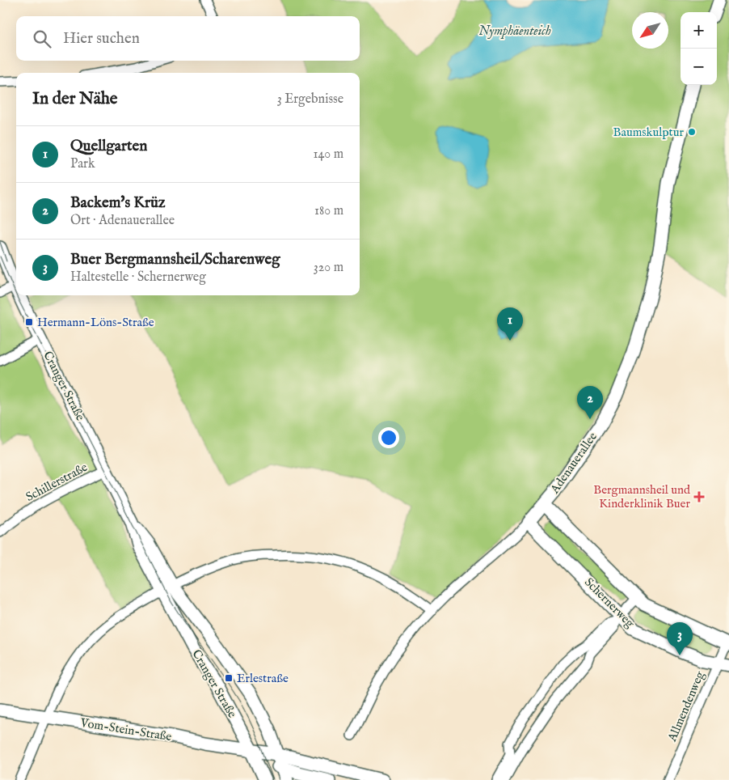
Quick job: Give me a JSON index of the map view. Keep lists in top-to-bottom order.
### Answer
{
  "streets": {
    "main road": [
      "Cranger Straße",
      "Adenauerallee",
      "Schernerweg",
      "Vom-Stein-Straße"
    ],
    "street": ["Schillerstraße", "Allmendenweg"]
  },
  "crossings": [
    ["Cranger Straße", "Schillerstraße"],
    ["Cranger Straße", "Vom-Stein-Straße"],
    ["Adenauerallee", "Schernerweg"],
    ["Schernerweg", "Allmendenweg"]
  ],
  "water": ["Nymphäenteich"],
  "places": {
    "other": ["Baumskulptur"],
    "transit": ["Hermann-Löns-Straße", "Erlestraße"],
    "health": ["Bergmannsheil und Kinderklinik Buer"]
  },
  "north": "bottom left",
  "page": {
    "map_buttons": ["+", "−"],
    "search": "Hier suchen",
    "heading": ["In der Nähe", "3 Ergebnisse"],
    "list": [
      {
        "mark": "1",
        "name": "Quellgarten",
        "note": "Park",
        "value": "140 m"
      },
      {
        "mark": "2",
        "name": "Backem's Krüz",
        "note": "Ort · Adenauerallee",
        "value": "180 m"
      },
      {
        "mark": "3",
        "name": "Buer Bergmannsheil/Scharenweg",
        "note": "Haltestelle · Schernerweg",
        "value": "320 m"
      }
    ],
    "pins": ["1", "2", "3"]
  }
}
